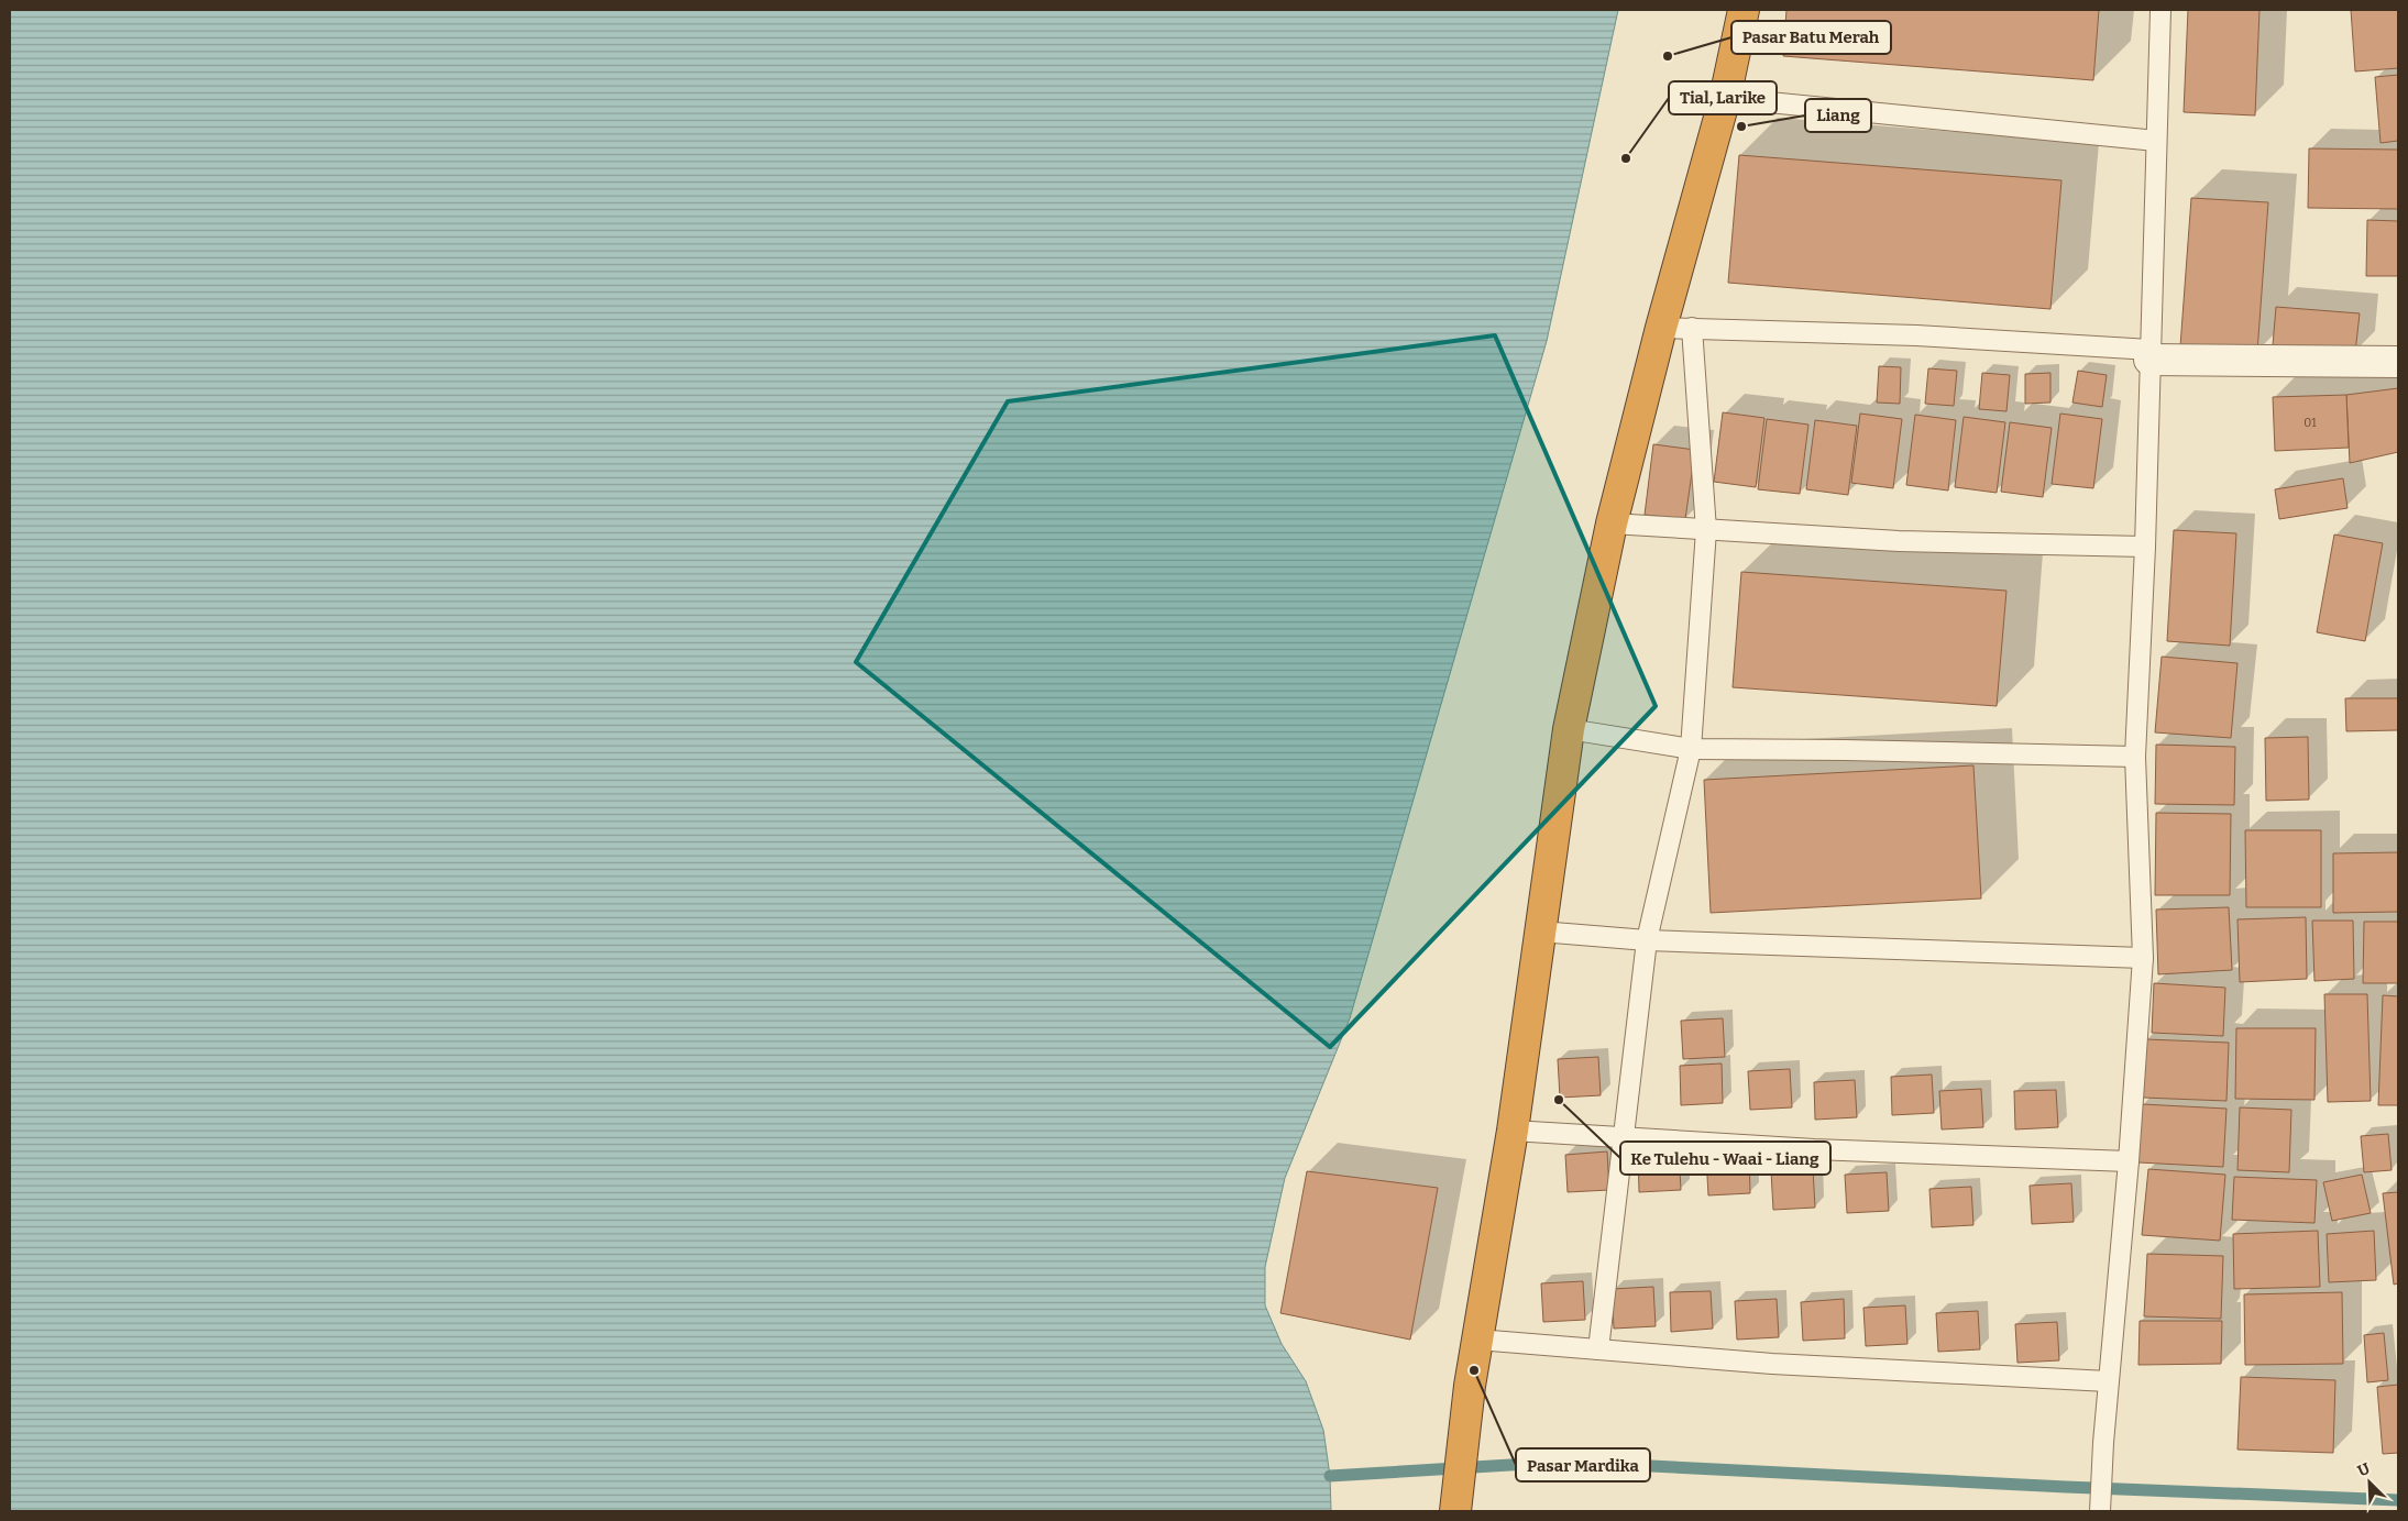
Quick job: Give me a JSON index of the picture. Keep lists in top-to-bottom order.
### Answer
{
  "places": [
    "Pasar Batu Merah",
    "Liang",
    "Tial, Larike",
    "Ke Tulehu - Waai - Liang",
    "Pasar Mardika"
  ],
  "house_numbers": ["01"],
  "north": "top left"
}
